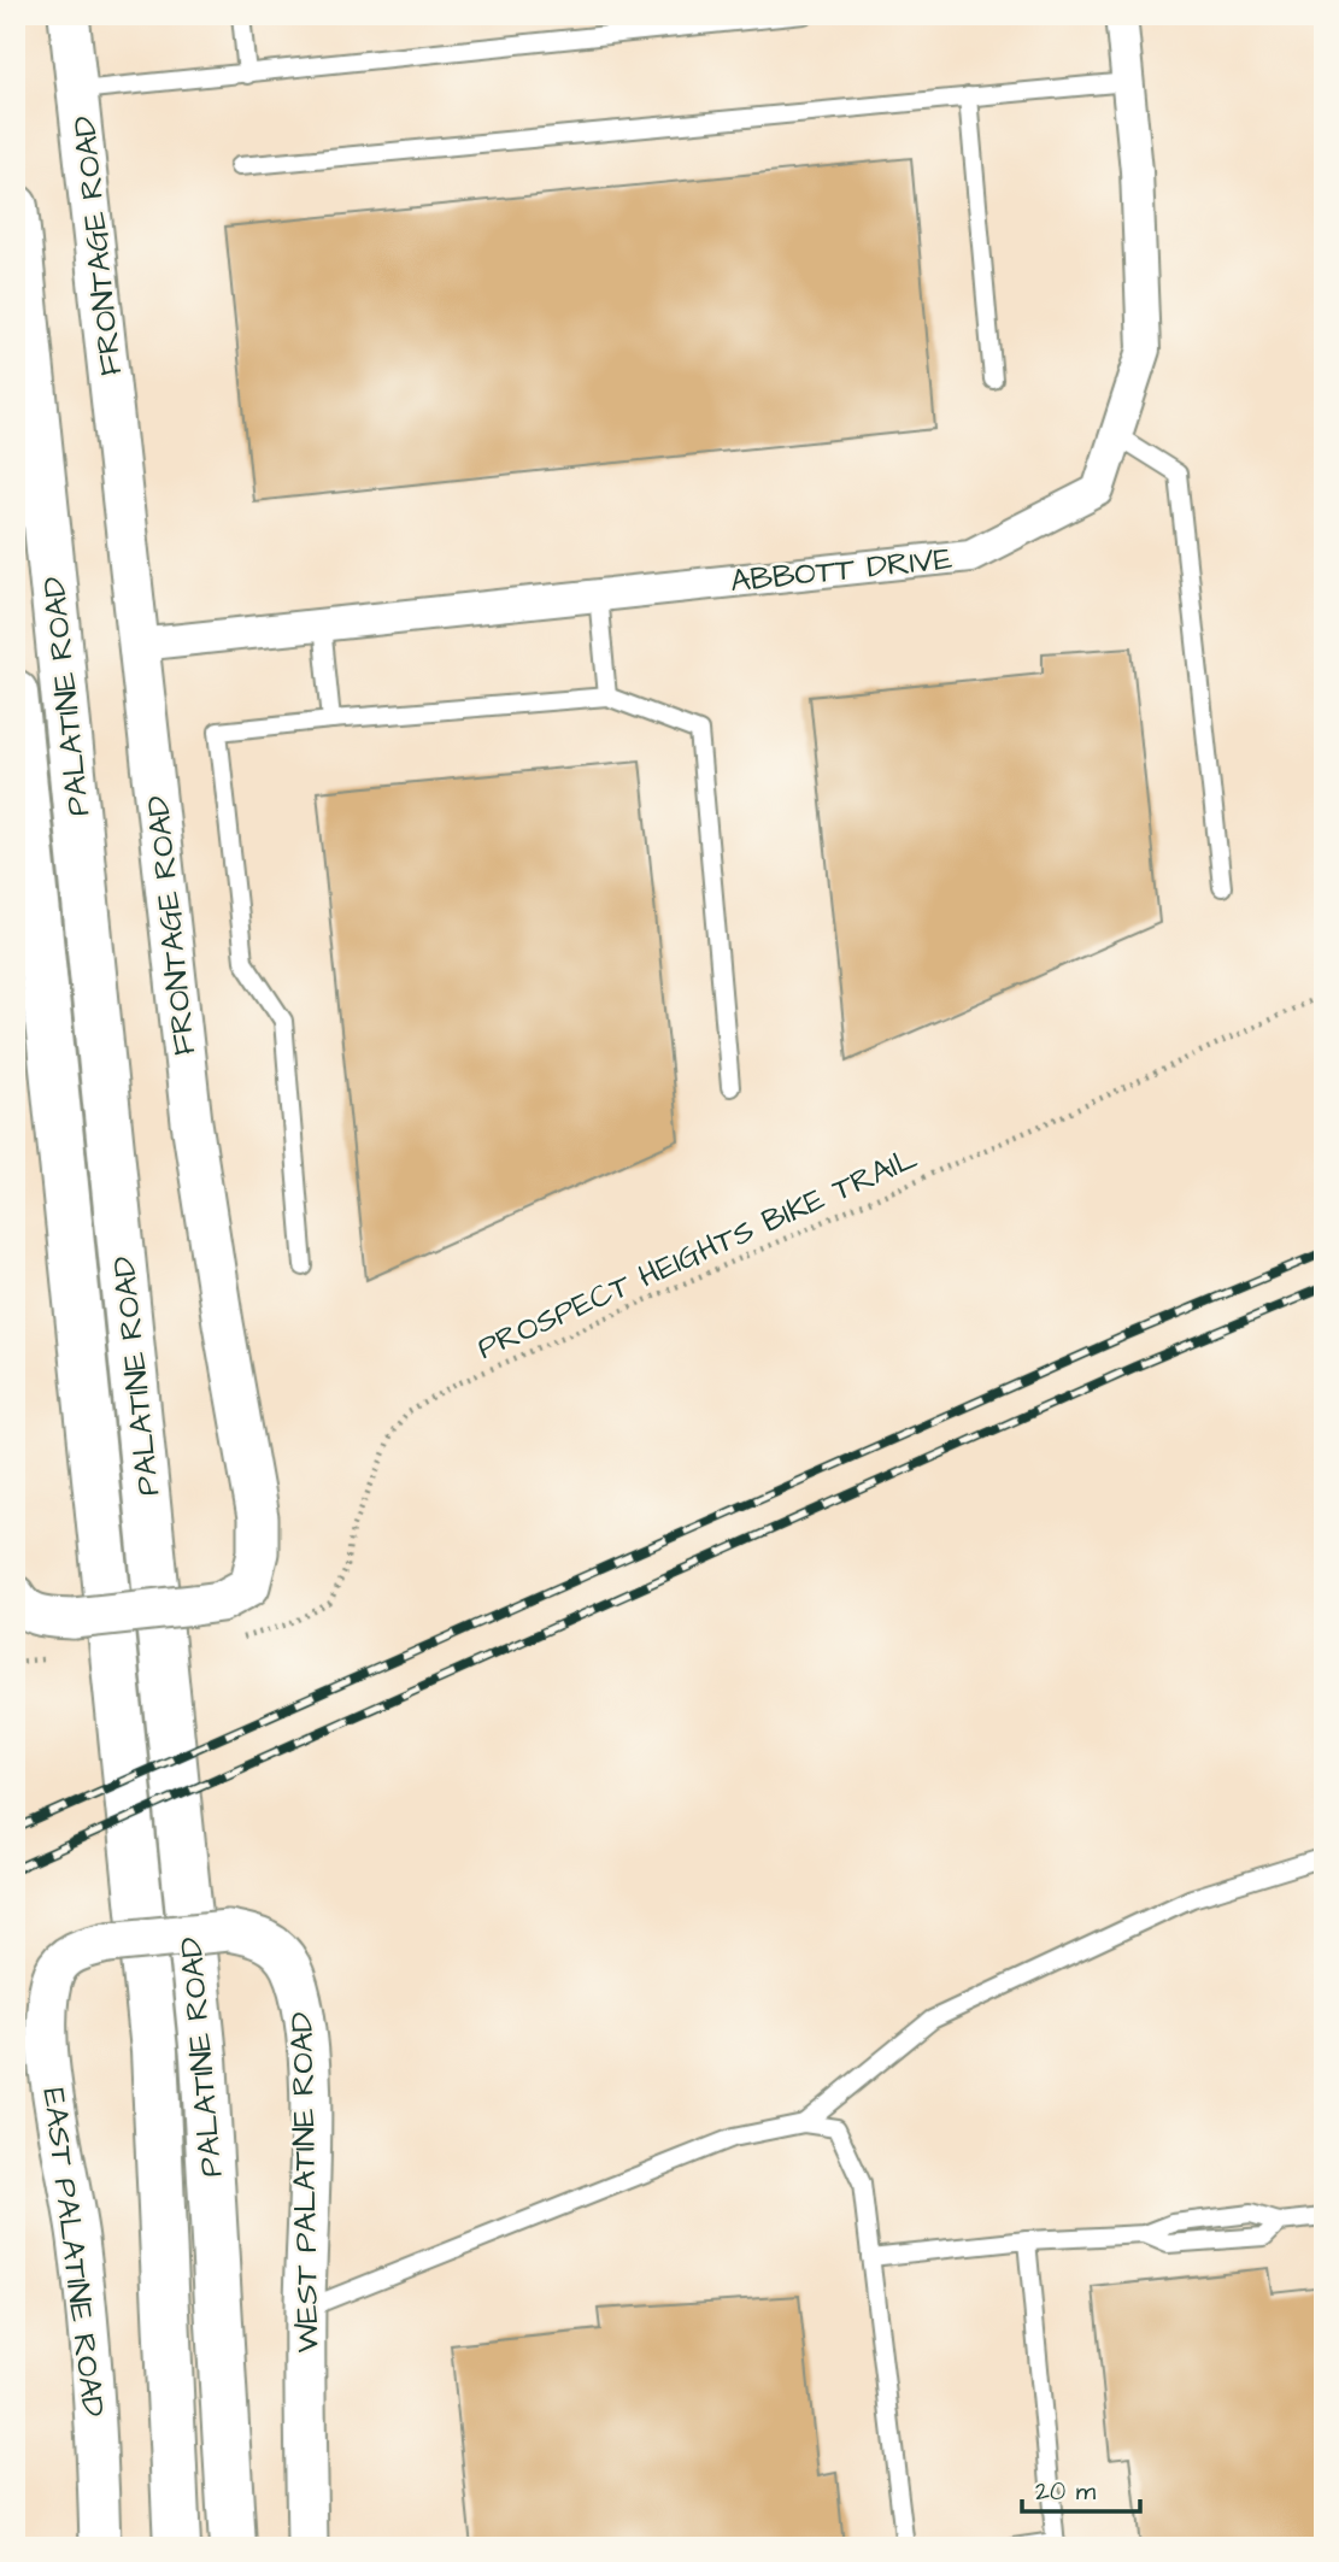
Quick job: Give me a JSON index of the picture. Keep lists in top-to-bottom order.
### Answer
{
  "streets": {
    "highway": ["PALATINE ROAD"],
    "street": [
      "FRONTAGE ROAD",
      "ABBOTT DRIVE",
      "WEST PALATINE ROAD",
      "EAST PALATINE ROAD"
    ],
    "path": ["PROSPECT HEIGHTS BIKE TRAIL"]
  },
  "crossings": [
    ["FRONTAGE ROAD", "ABBOTT DRIVE"],
    ["WEST PALATINE ROAD", "EAST PALATINE ROAD"]
  ],
  "scale_bar": "20 m"
}
